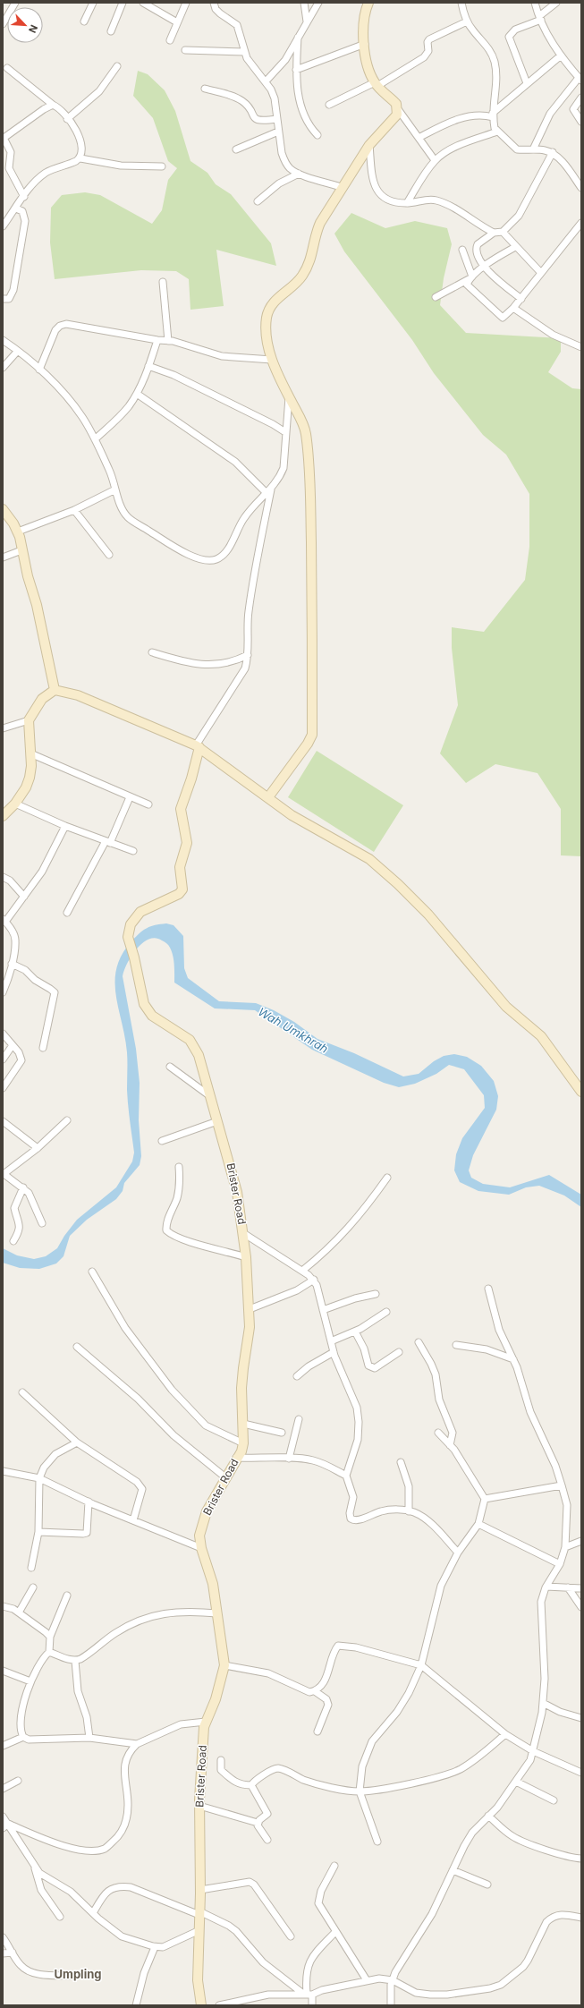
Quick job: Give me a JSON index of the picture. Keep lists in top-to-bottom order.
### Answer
{
  "streets": {
    "street": ["Brister Road"]
  },
  "districts": ["Umpling"],
  "water": ["Wah Umkhrah"],
  "north": "bottom right"
}
